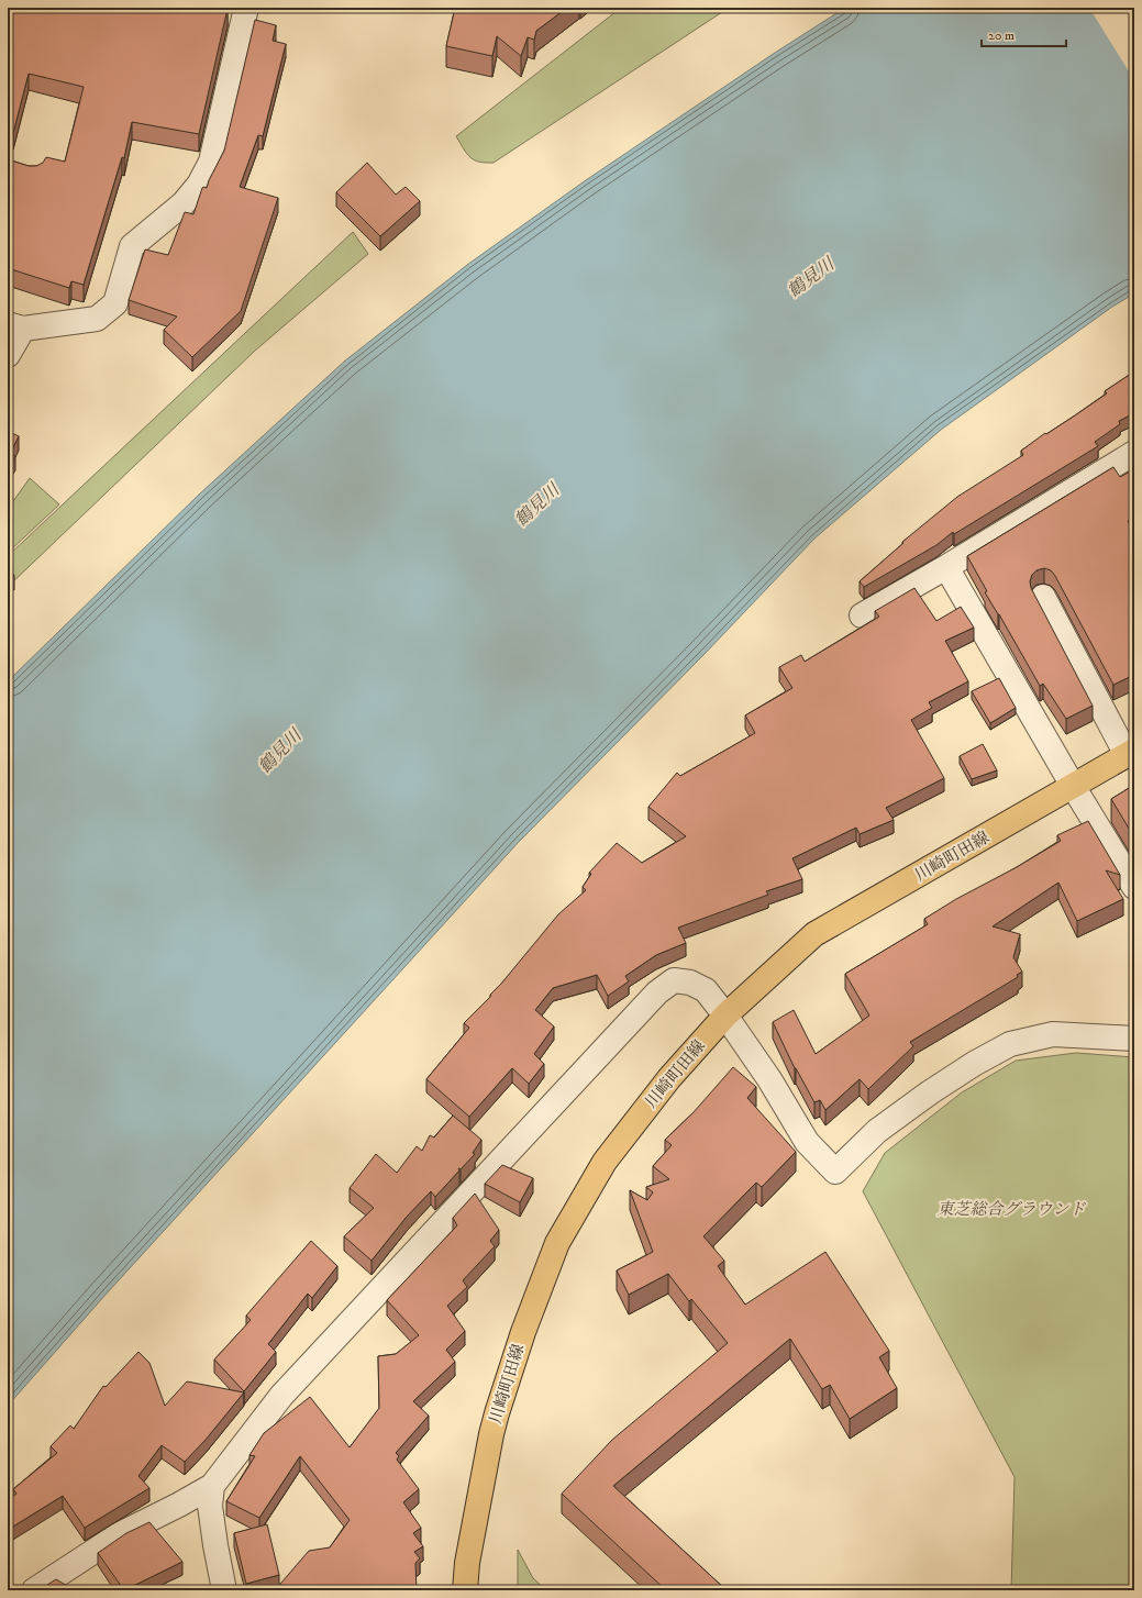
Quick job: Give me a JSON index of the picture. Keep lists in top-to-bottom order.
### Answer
{
  "streets": {
    "main road": ["川崎町田線"]
  },
  "water": ["鶴見川"],
  "parks": ["東芝総合グラウンド"],
  "scale_bar": "20 m"
}
